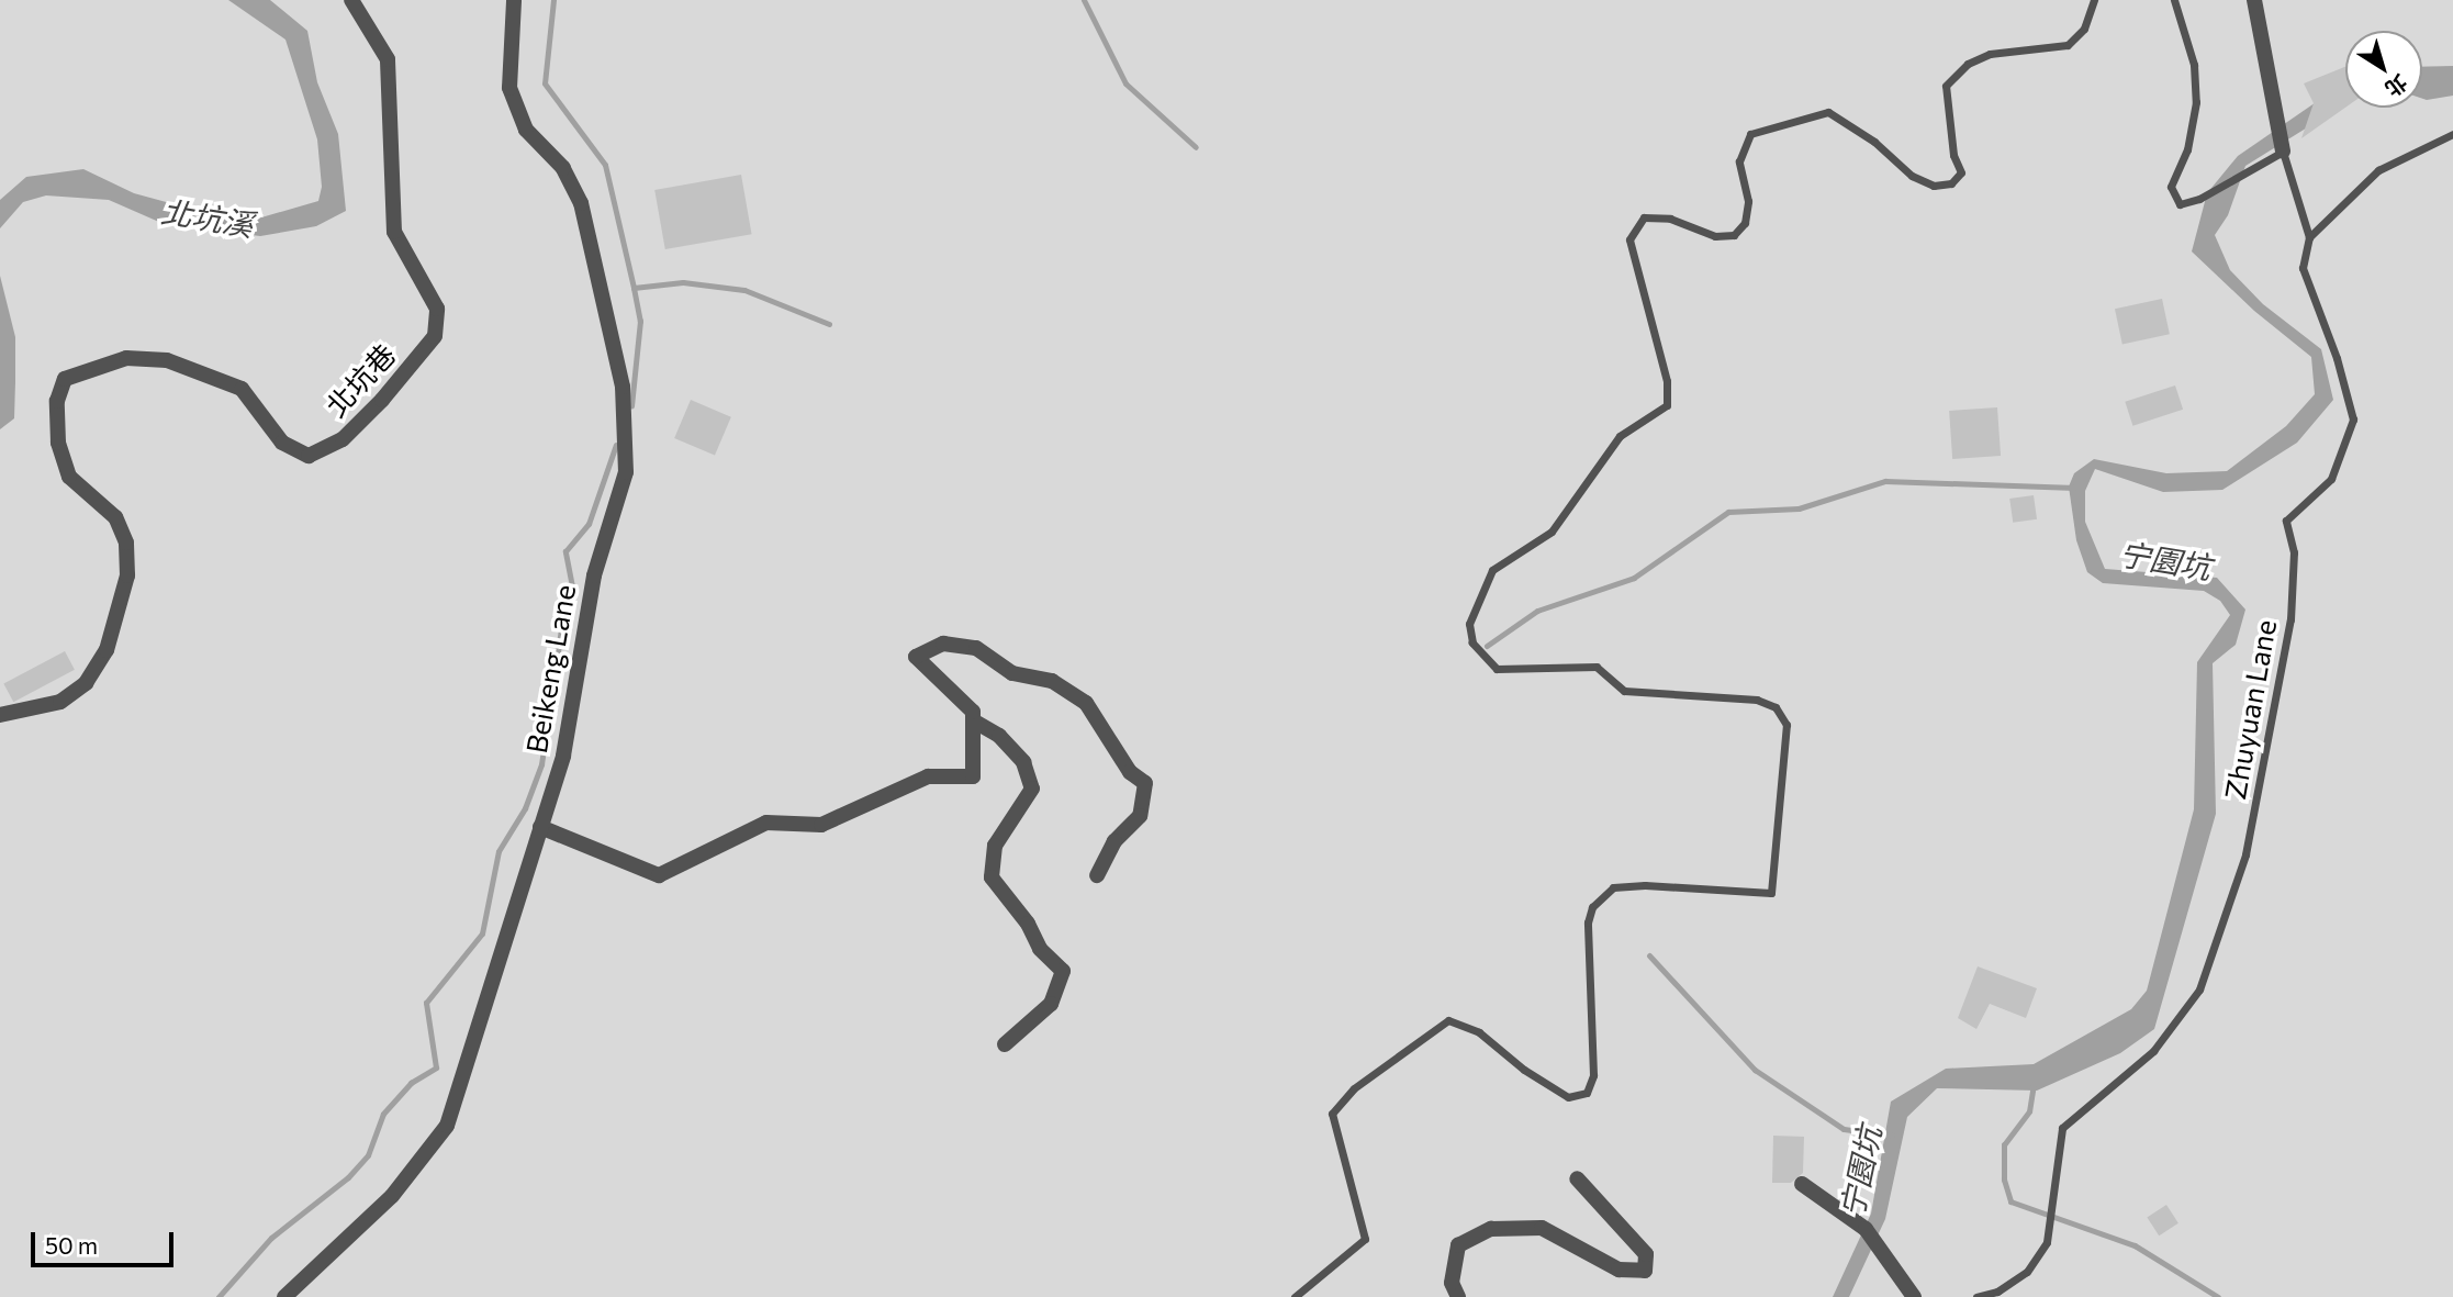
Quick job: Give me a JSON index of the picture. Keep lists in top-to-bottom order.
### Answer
{
  "streets": {
    "street": ["北坑巷", "Beikeng Lane"],
    "lane": ["Zhuyuan Lane"]
  },
  "water": ["北坑溪", "宁園坑"],
  "scale_bar": "50 m",
  "north": "bottom right"
}
